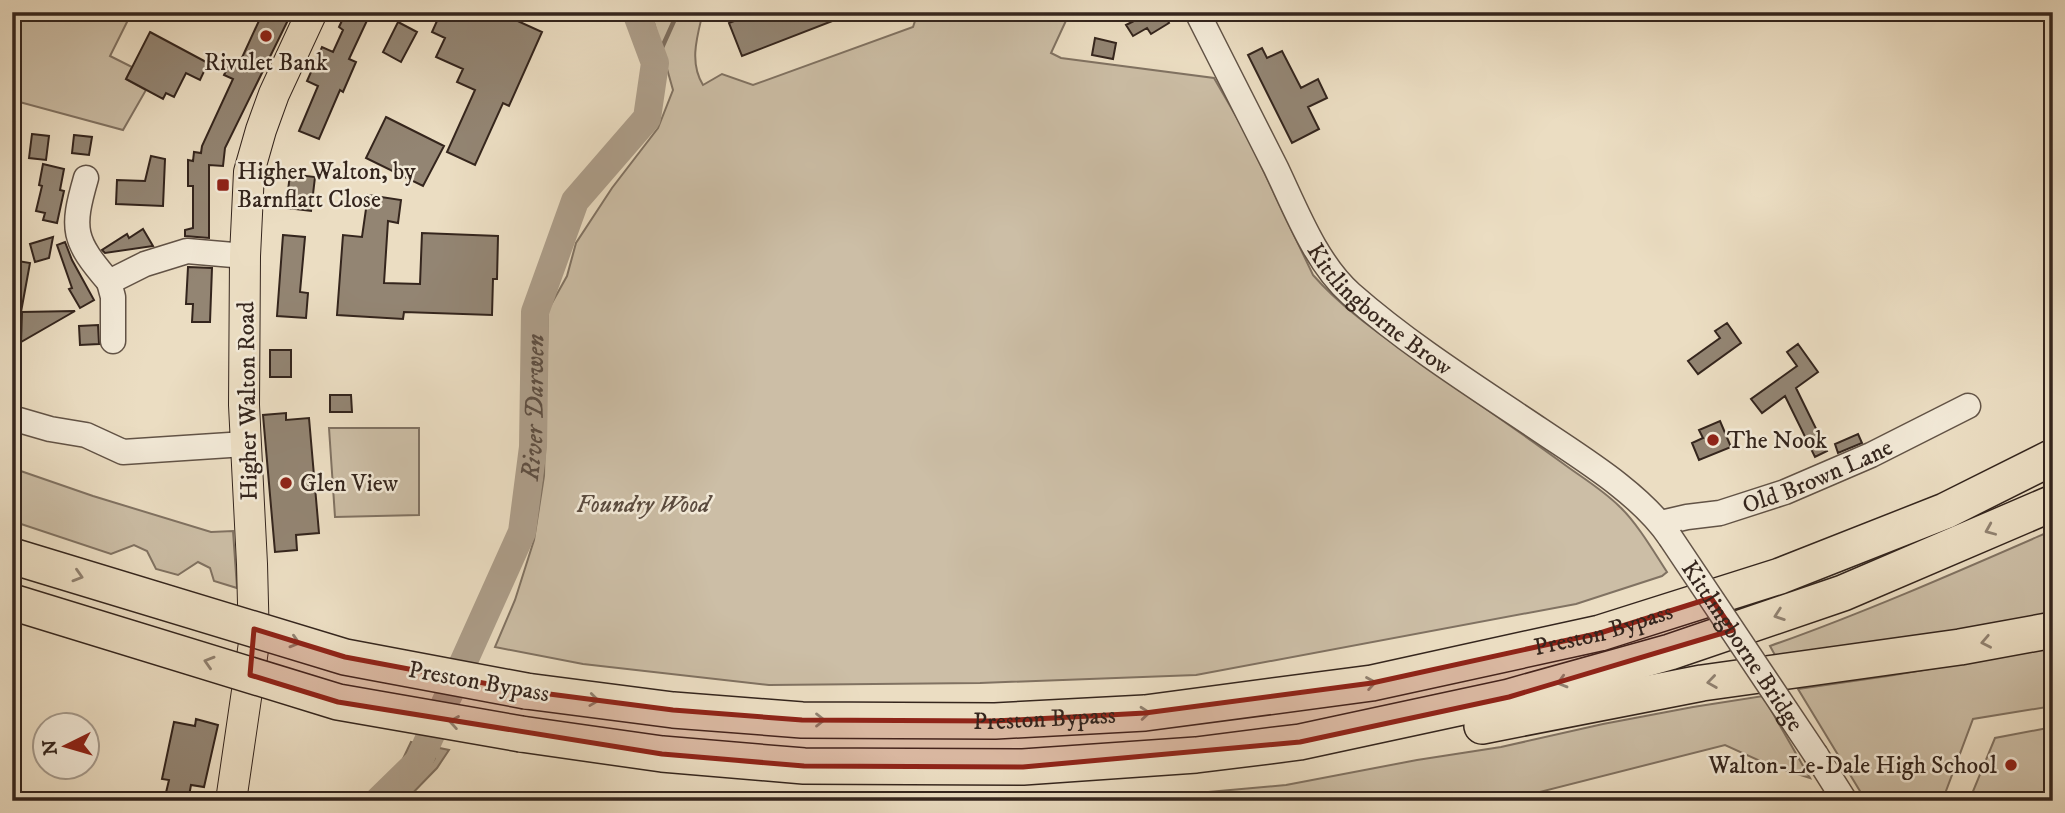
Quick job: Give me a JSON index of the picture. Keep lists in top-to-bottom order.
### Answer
{
  "streets": {
    "highway": ["Preston Bypass"],
    "main road": ["Higher Walton Road"],
    "street": ["Kittlingborne Brow", "Old Brown Lane", "Kittlingborne Bridge"]
  },
  "crossings": [
    ["Kittlingborne Brow", "Old Brown Lane"],
    ["Kittlingborne Brow", "Kittlingborne Bridge"],
    ["Old Brown Lane", "Kittlingborne Bridge"]
  ],
  "water": ["River Darwen"],
  "parks": ["Foundry Wood"],
  "places": {
    "other": [
      "Rivulet Bank",
      "The Nook",
      "Glen View",
      "Walton-Le-Dale High School"
    ],
    "transit": ["Higher Walton, by Barnflatt Close"]
  },
  "north": "left"
}
